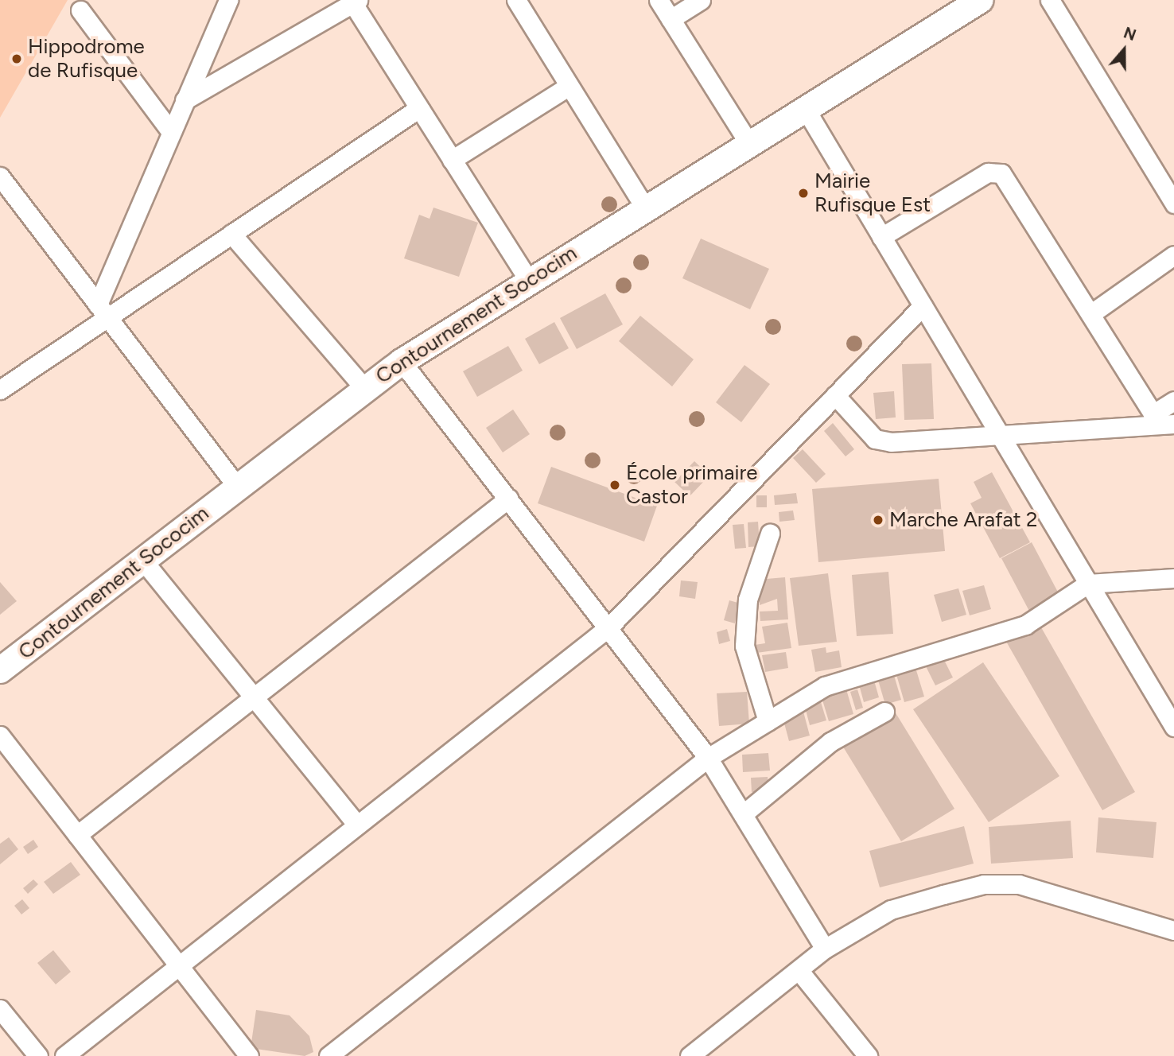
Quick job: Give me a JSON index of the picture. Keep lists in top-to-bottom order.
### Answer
{
  "streets": {
    "street": ["Contournement Sococim"]
  },
  "places": [
    "Hippodrome de Rufisque",
    "Mairie Rufisque Est",
    "École primaire Castor",
    "Marche Arafat 2"
  ],
  "north": "top"
}
